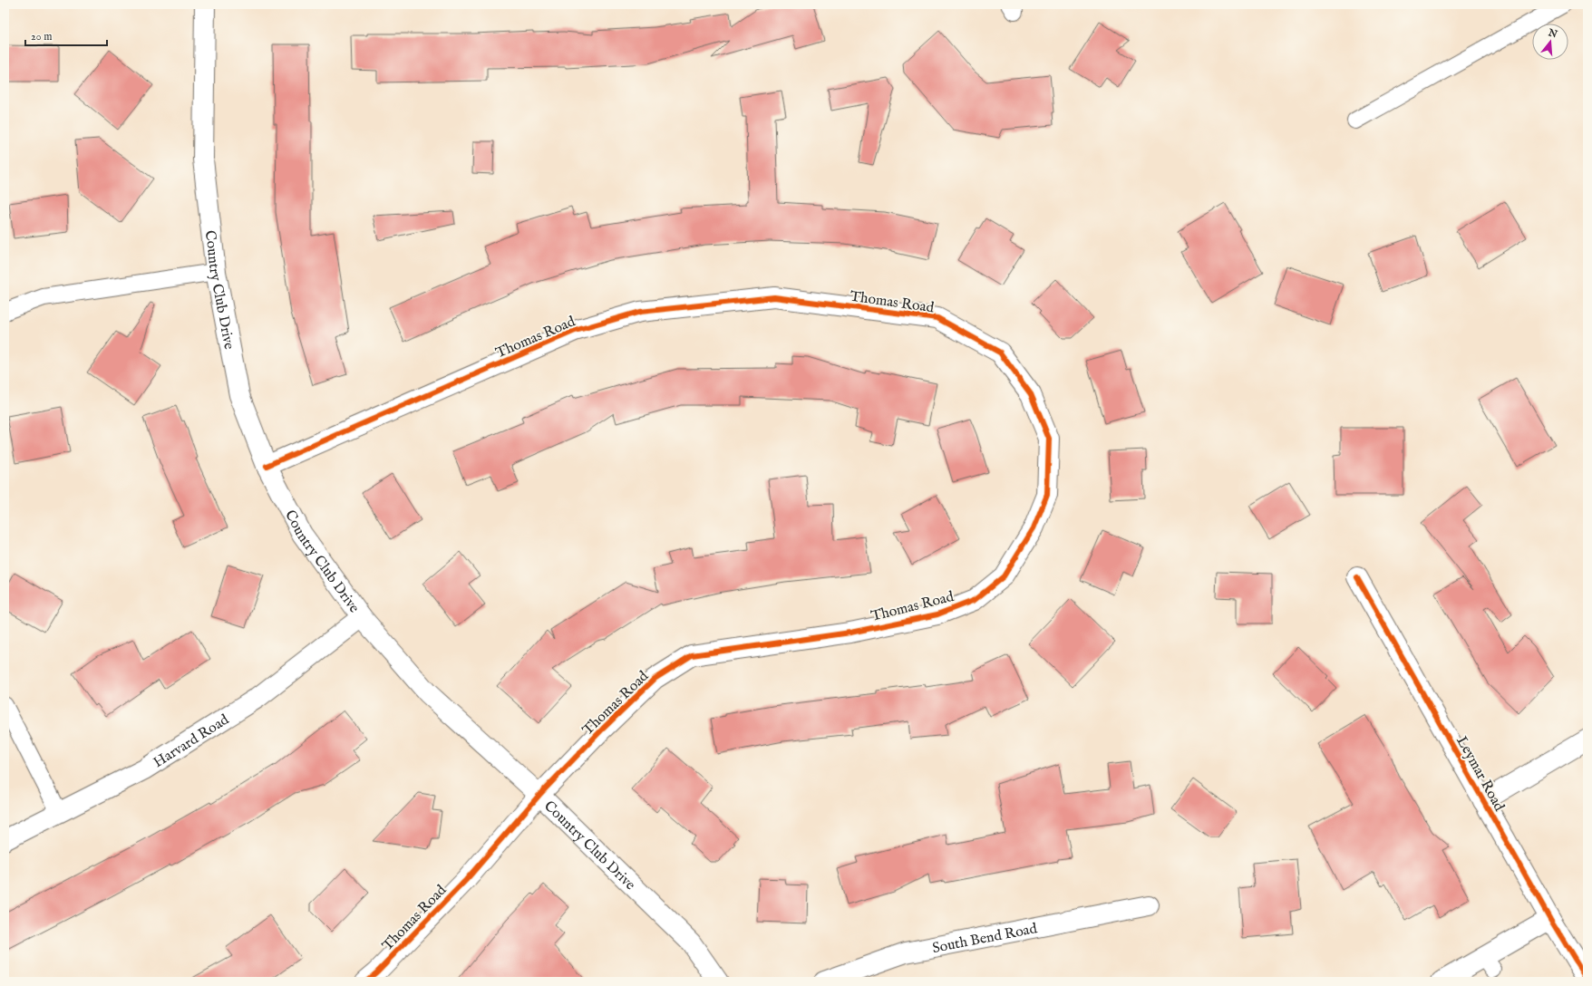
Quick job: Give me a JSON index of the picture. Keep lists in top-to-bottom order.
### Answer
{
  "streets": {
    "street": [
      "Country Club Drive",
      "Thomas Road",
      "Harvard Road",
      "Leymar Road",
      "South Bend Road"
    ]
  },
  "crossings": [
    ["Country Club Drive", "Thomas Road"],
    ["Country Club Drive", "Harvard Road"]
  ],
  "scale_bar": "20 m",
  "north": "top"
}
